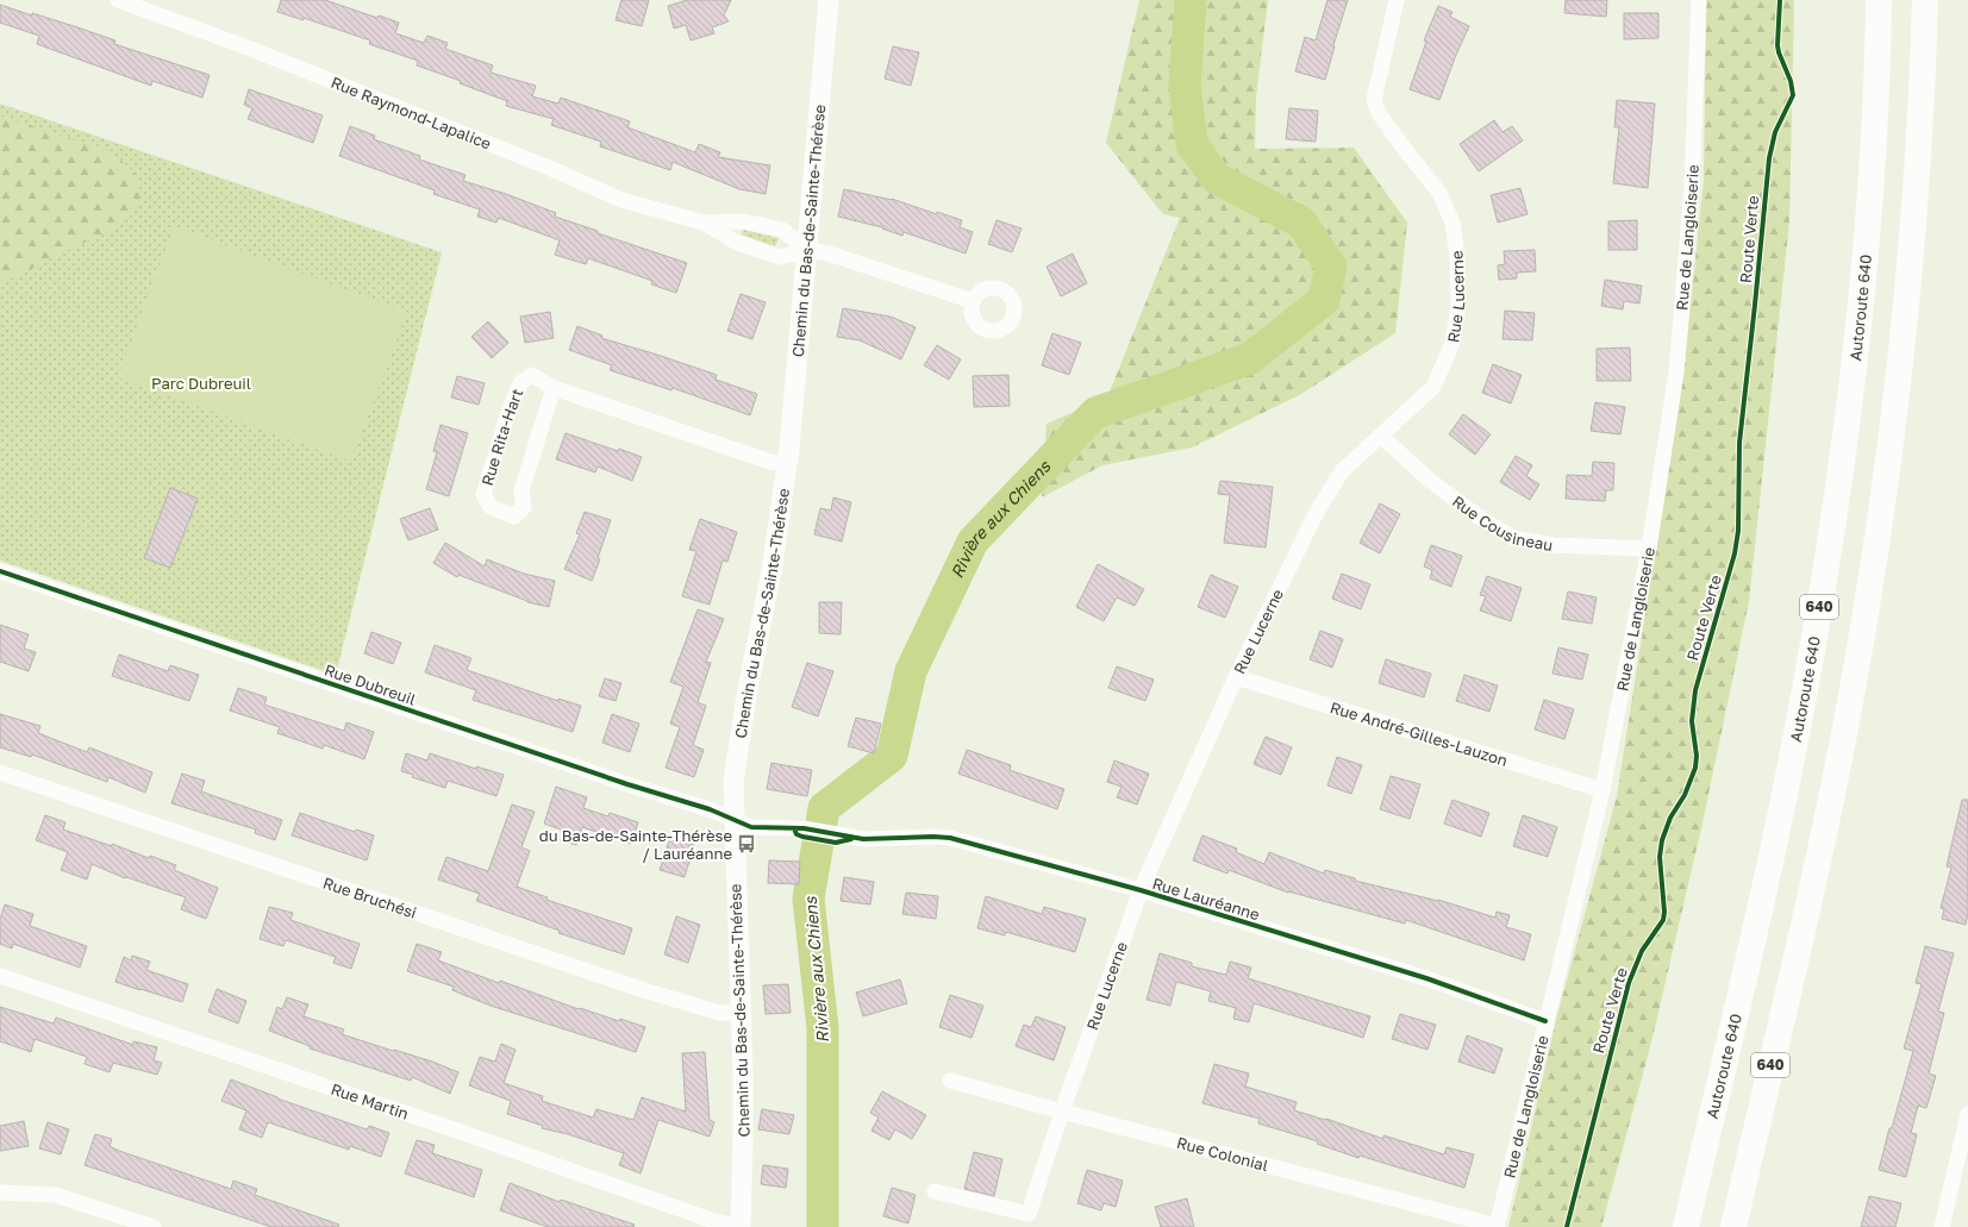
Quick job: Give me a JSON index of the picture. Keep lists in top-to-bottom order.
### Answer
{
  "streets": {
    "highway": ["Autoroute 640", "640"],
    "street": [
      "Rue Raymond-Lapalice",
      "Chemin du Bas-de-Sainte-Thérèse",
      "Rue de Langloiserie",
      "Rue Lucerne",
      "Rue Rita-Hart",
      "Rue Cousineau",
      "Rue Dubreuil",
      "Rue André-Gilles-Lauzon",
      "Rue Bruchési",
      "Rue Lauréanne",
      "Rue Martin",
      "Rue Colonial"
    ],
    "cycle path": ["Route Verte"]
  },
  "crossings": [
    ["Rue Raymond-Lapalice", "Chemin du Bas-de-Sainte-Thérèse"],
    ["Chemin du Bas-de-Sainte-Thérèse", "Rue Rita-Hart"],
    ["Chemin du Bas-de-Sainte-Thérèse", "Rue Dubreuil"],
    ["Chemin du Bas-de-Sainte-Thérèse", "Rue Bruchési"],
    ["Chemin du Bas-de-Sainte-Thérèse", "Rue Lauréanne"],
    ["Chemin du Bas-de-Sainte-Thérèse", "Rue Martin"],
    ["Rue de Langloiserie", "Rue Cousineau"],
    ["Rue de Langloiserie", "Rue André-Gilles-Lauzon"],
    ["Rue de Langloiserie", "Rue Lauréanne"],
    ["Rue de Langloiserie", "Rue Colonial"],
    ["Rue Lucerne", "Rue Cousineau"],
    ["Rue Lucerne", "Rue André-Gilles-Lauzon"],
    ["Rue Lucerne", "Rue Lauréanne"],
    ["Rue Lucerne", "Rue Colonial"],
    ["Rue Dubreuil", "Rue Lauréanne"]
  ],
  "water": ["Rivière aux Chiens"],
  "parks": ["Parc Dubreuil"],
  "places": {
    "bus stop": ["du Bas-de-Sainte-Thérèse / Lauréanne"]
  }
}
